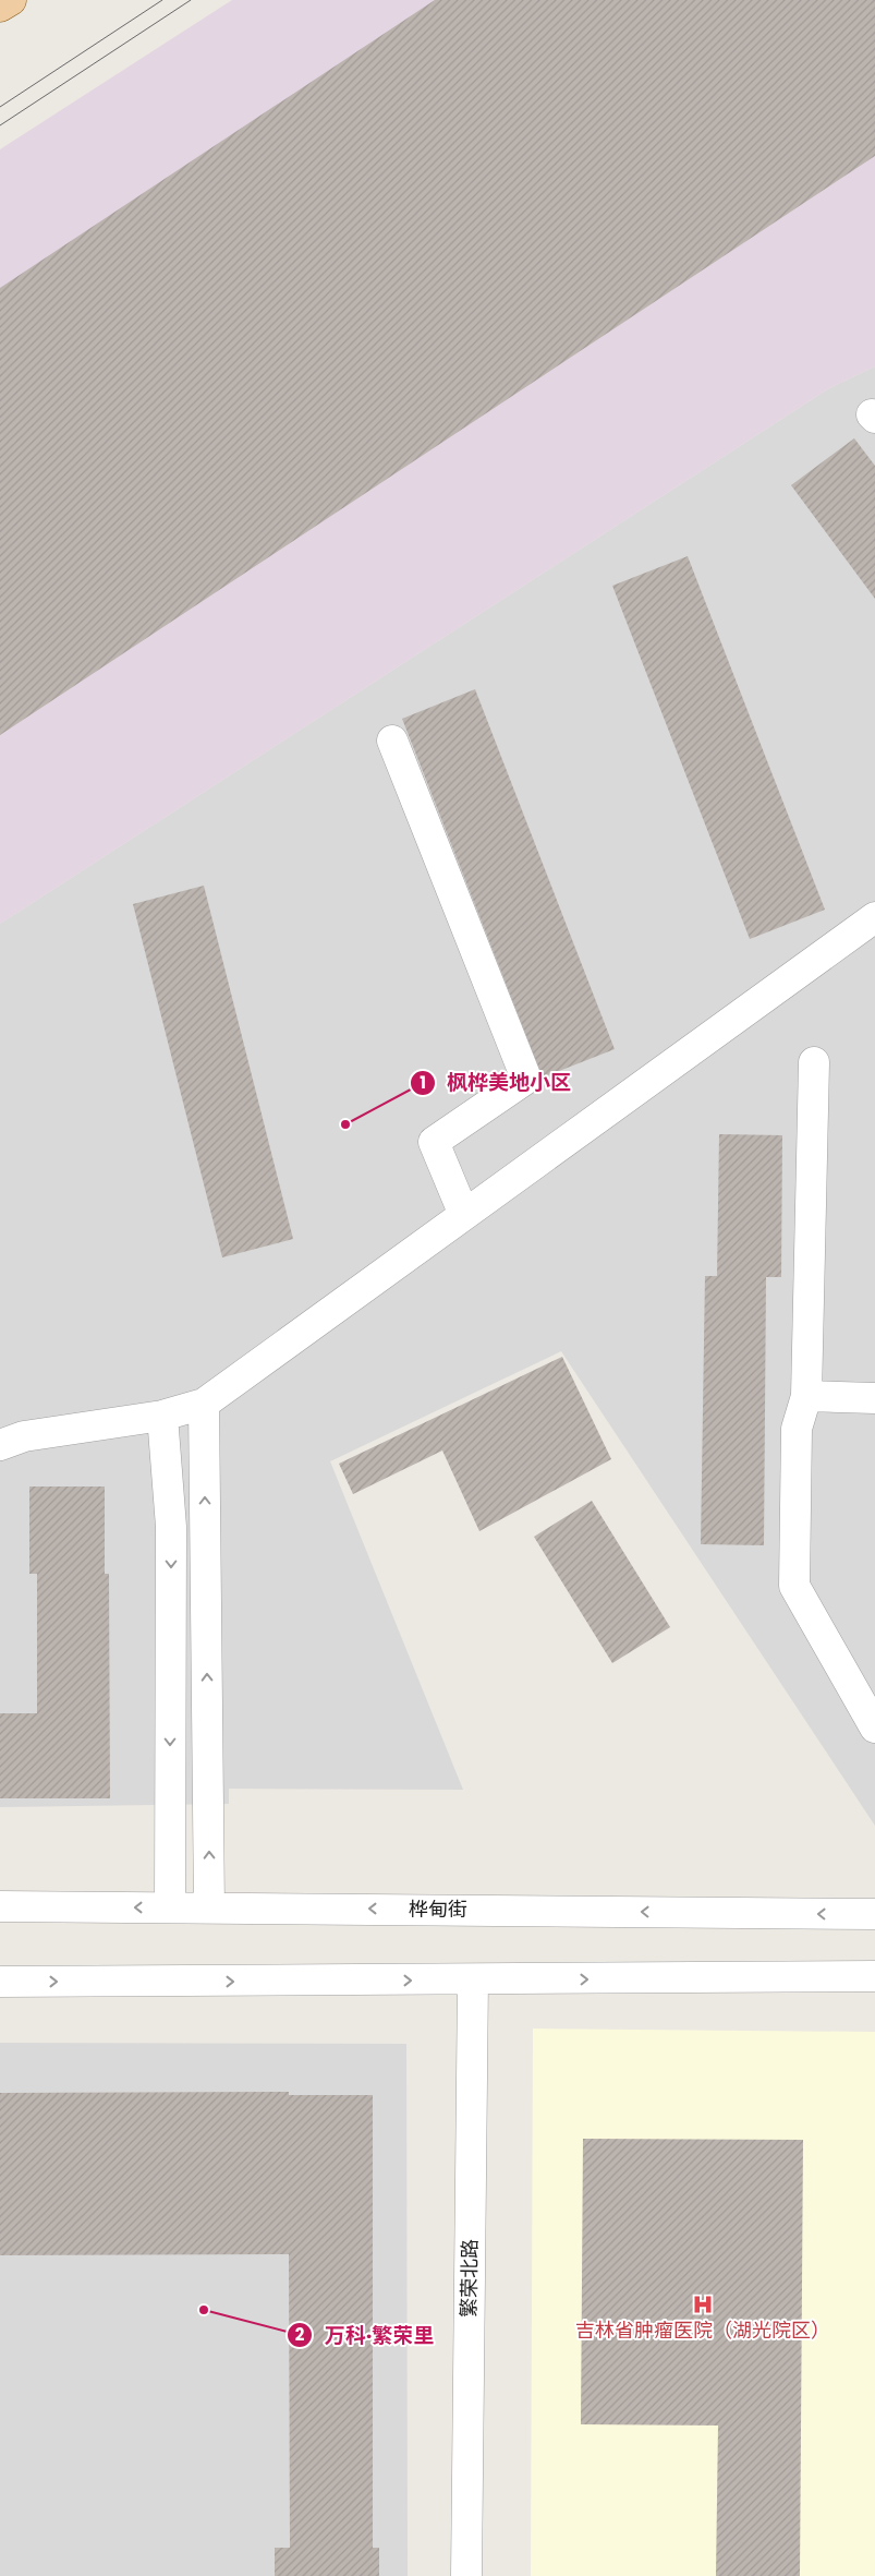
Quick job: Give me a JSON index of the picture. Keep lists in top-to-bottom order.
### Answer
{
  "streets": {
    "street": ["桦甸街", "繁荣北路"]
  },
  "places": {
    "other": ["枫桦美地小区", "万科·繁荣里"],
    "hospital": ["吉林省肿瘤医院（湖光院区）"]
  }
}
